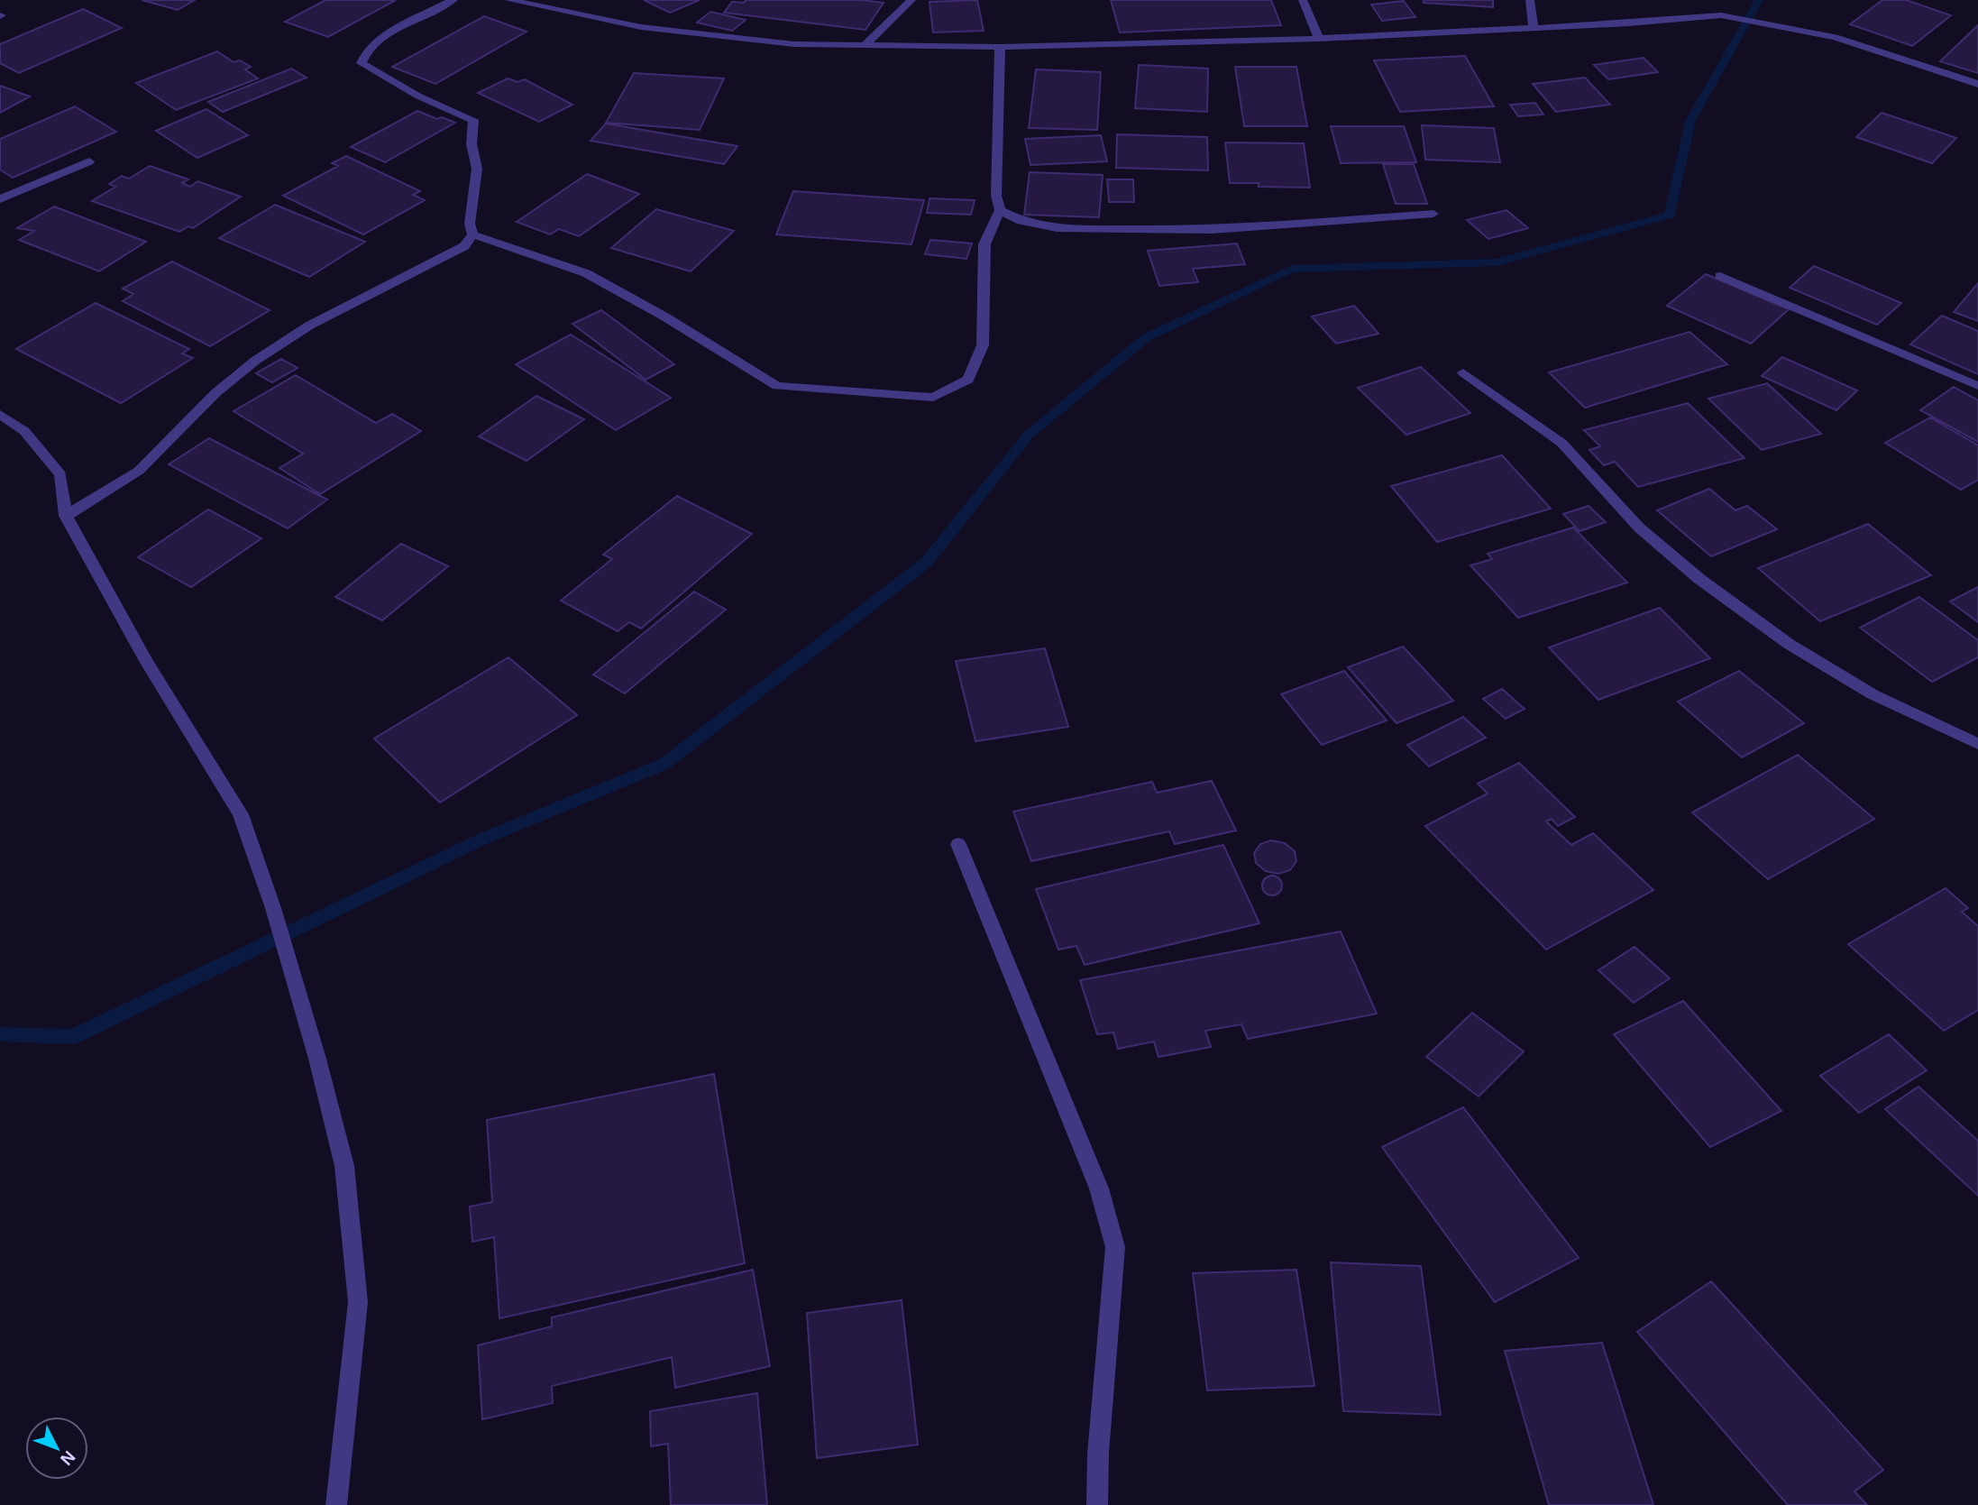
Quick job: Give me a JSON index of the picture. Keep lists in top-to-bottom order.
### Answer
{
  "north": "bottom right"
}
